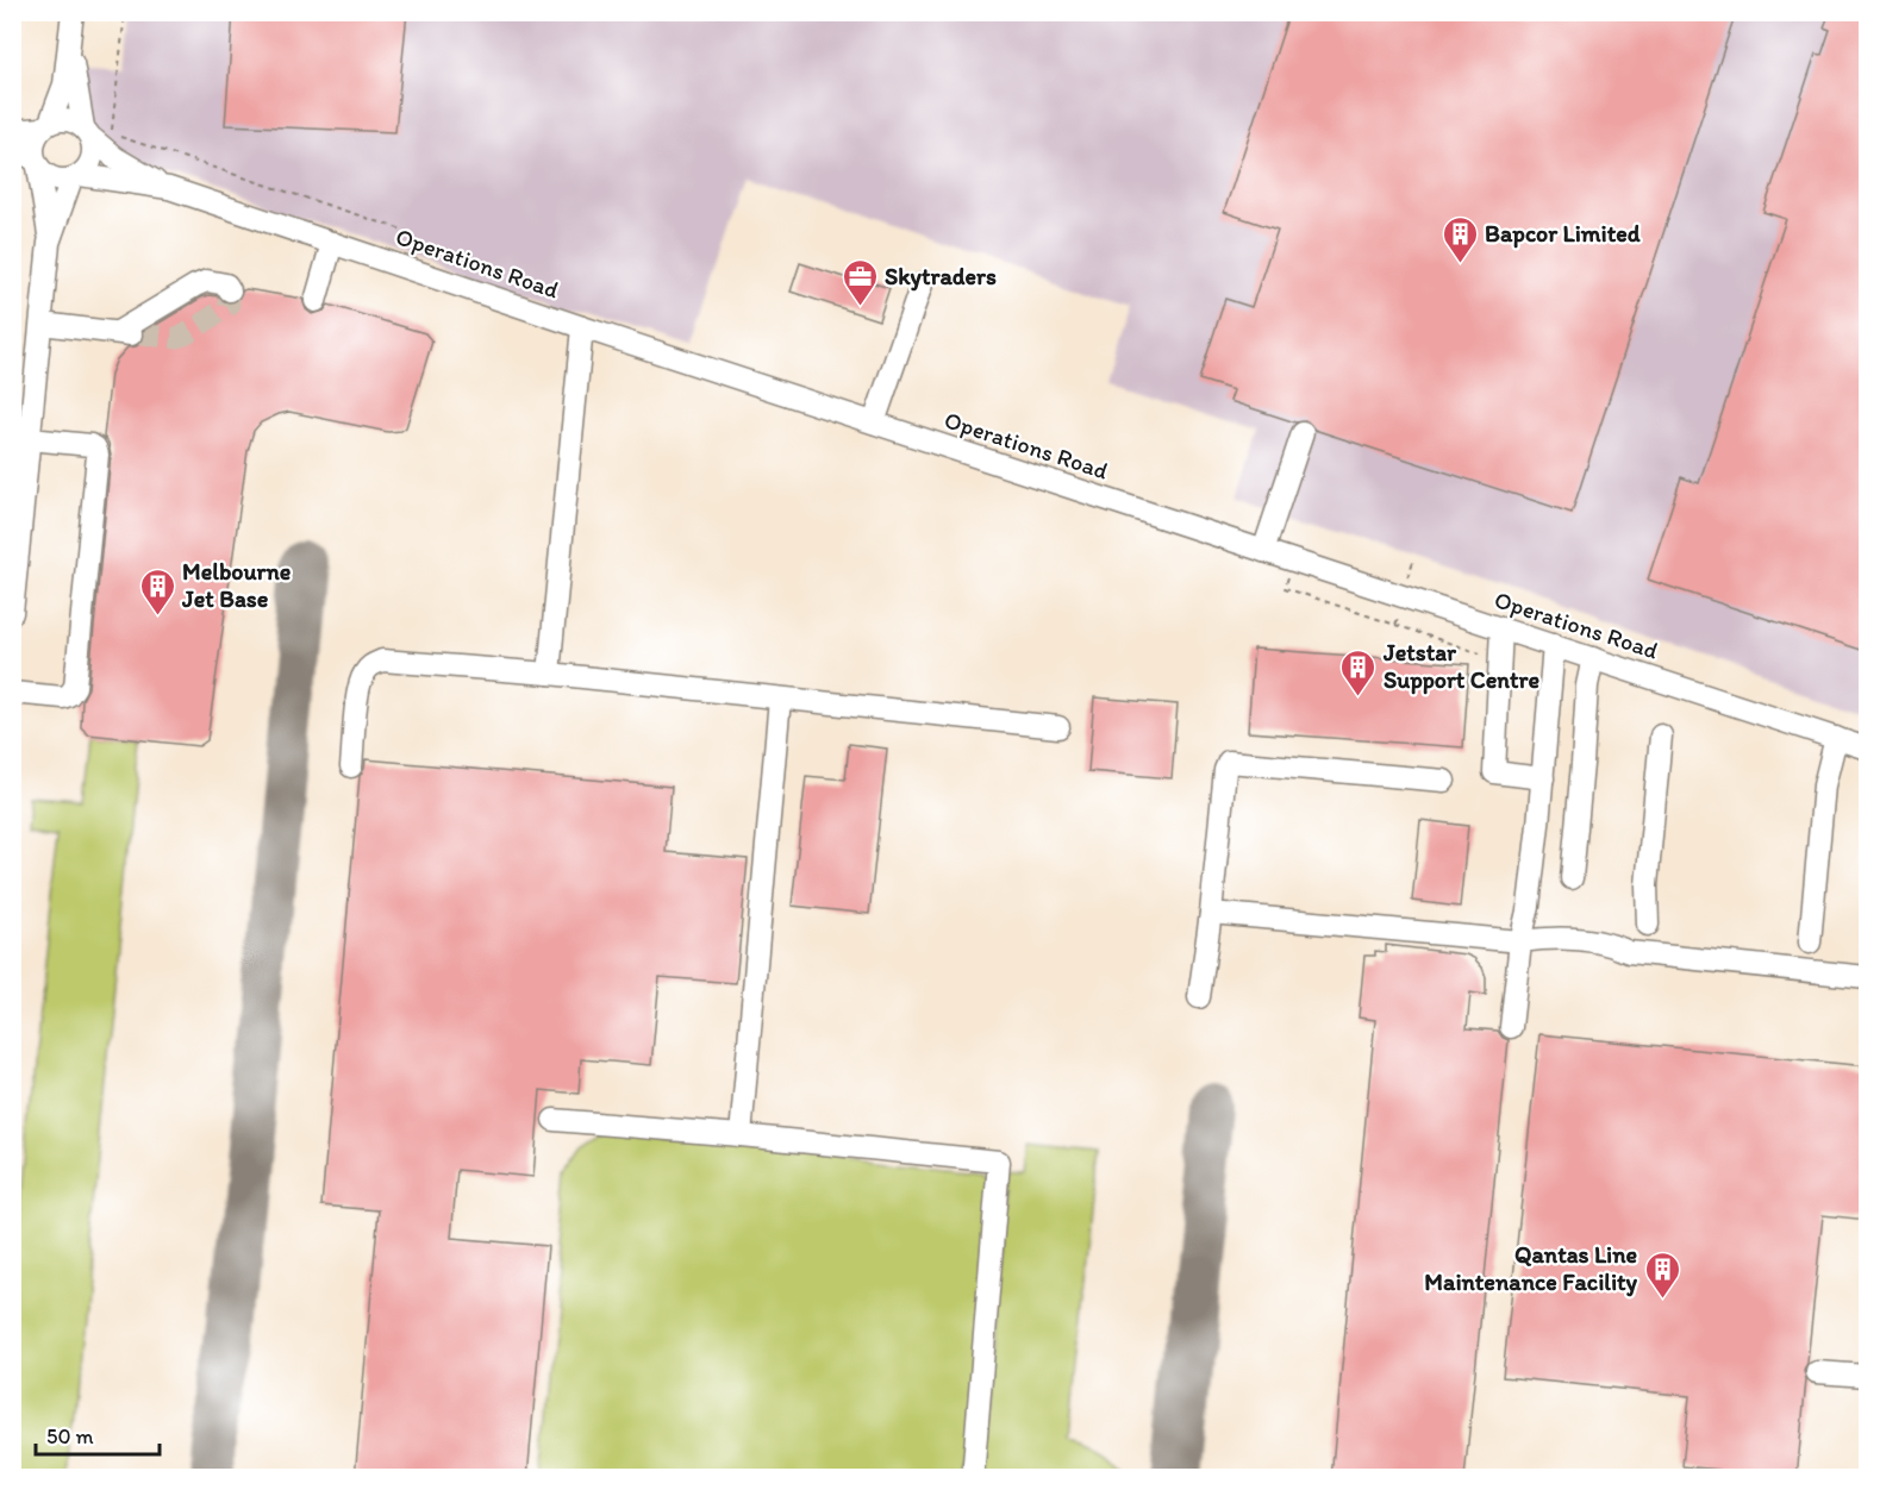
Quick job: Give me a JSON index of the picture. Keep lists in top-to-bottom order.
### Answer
{
  "streets": {
    "street": ["Operations Road"]
  },
  "places": {
    "building": [
      "Bapcor Limited",
      "Melbourne Jet Base",
      "Jetstar Support Centre",
      "Qantas Line Maintenance Facility"
    ],
    "office": ["Skytraders"]
  },
  "scale_bar": "50 m"
}
